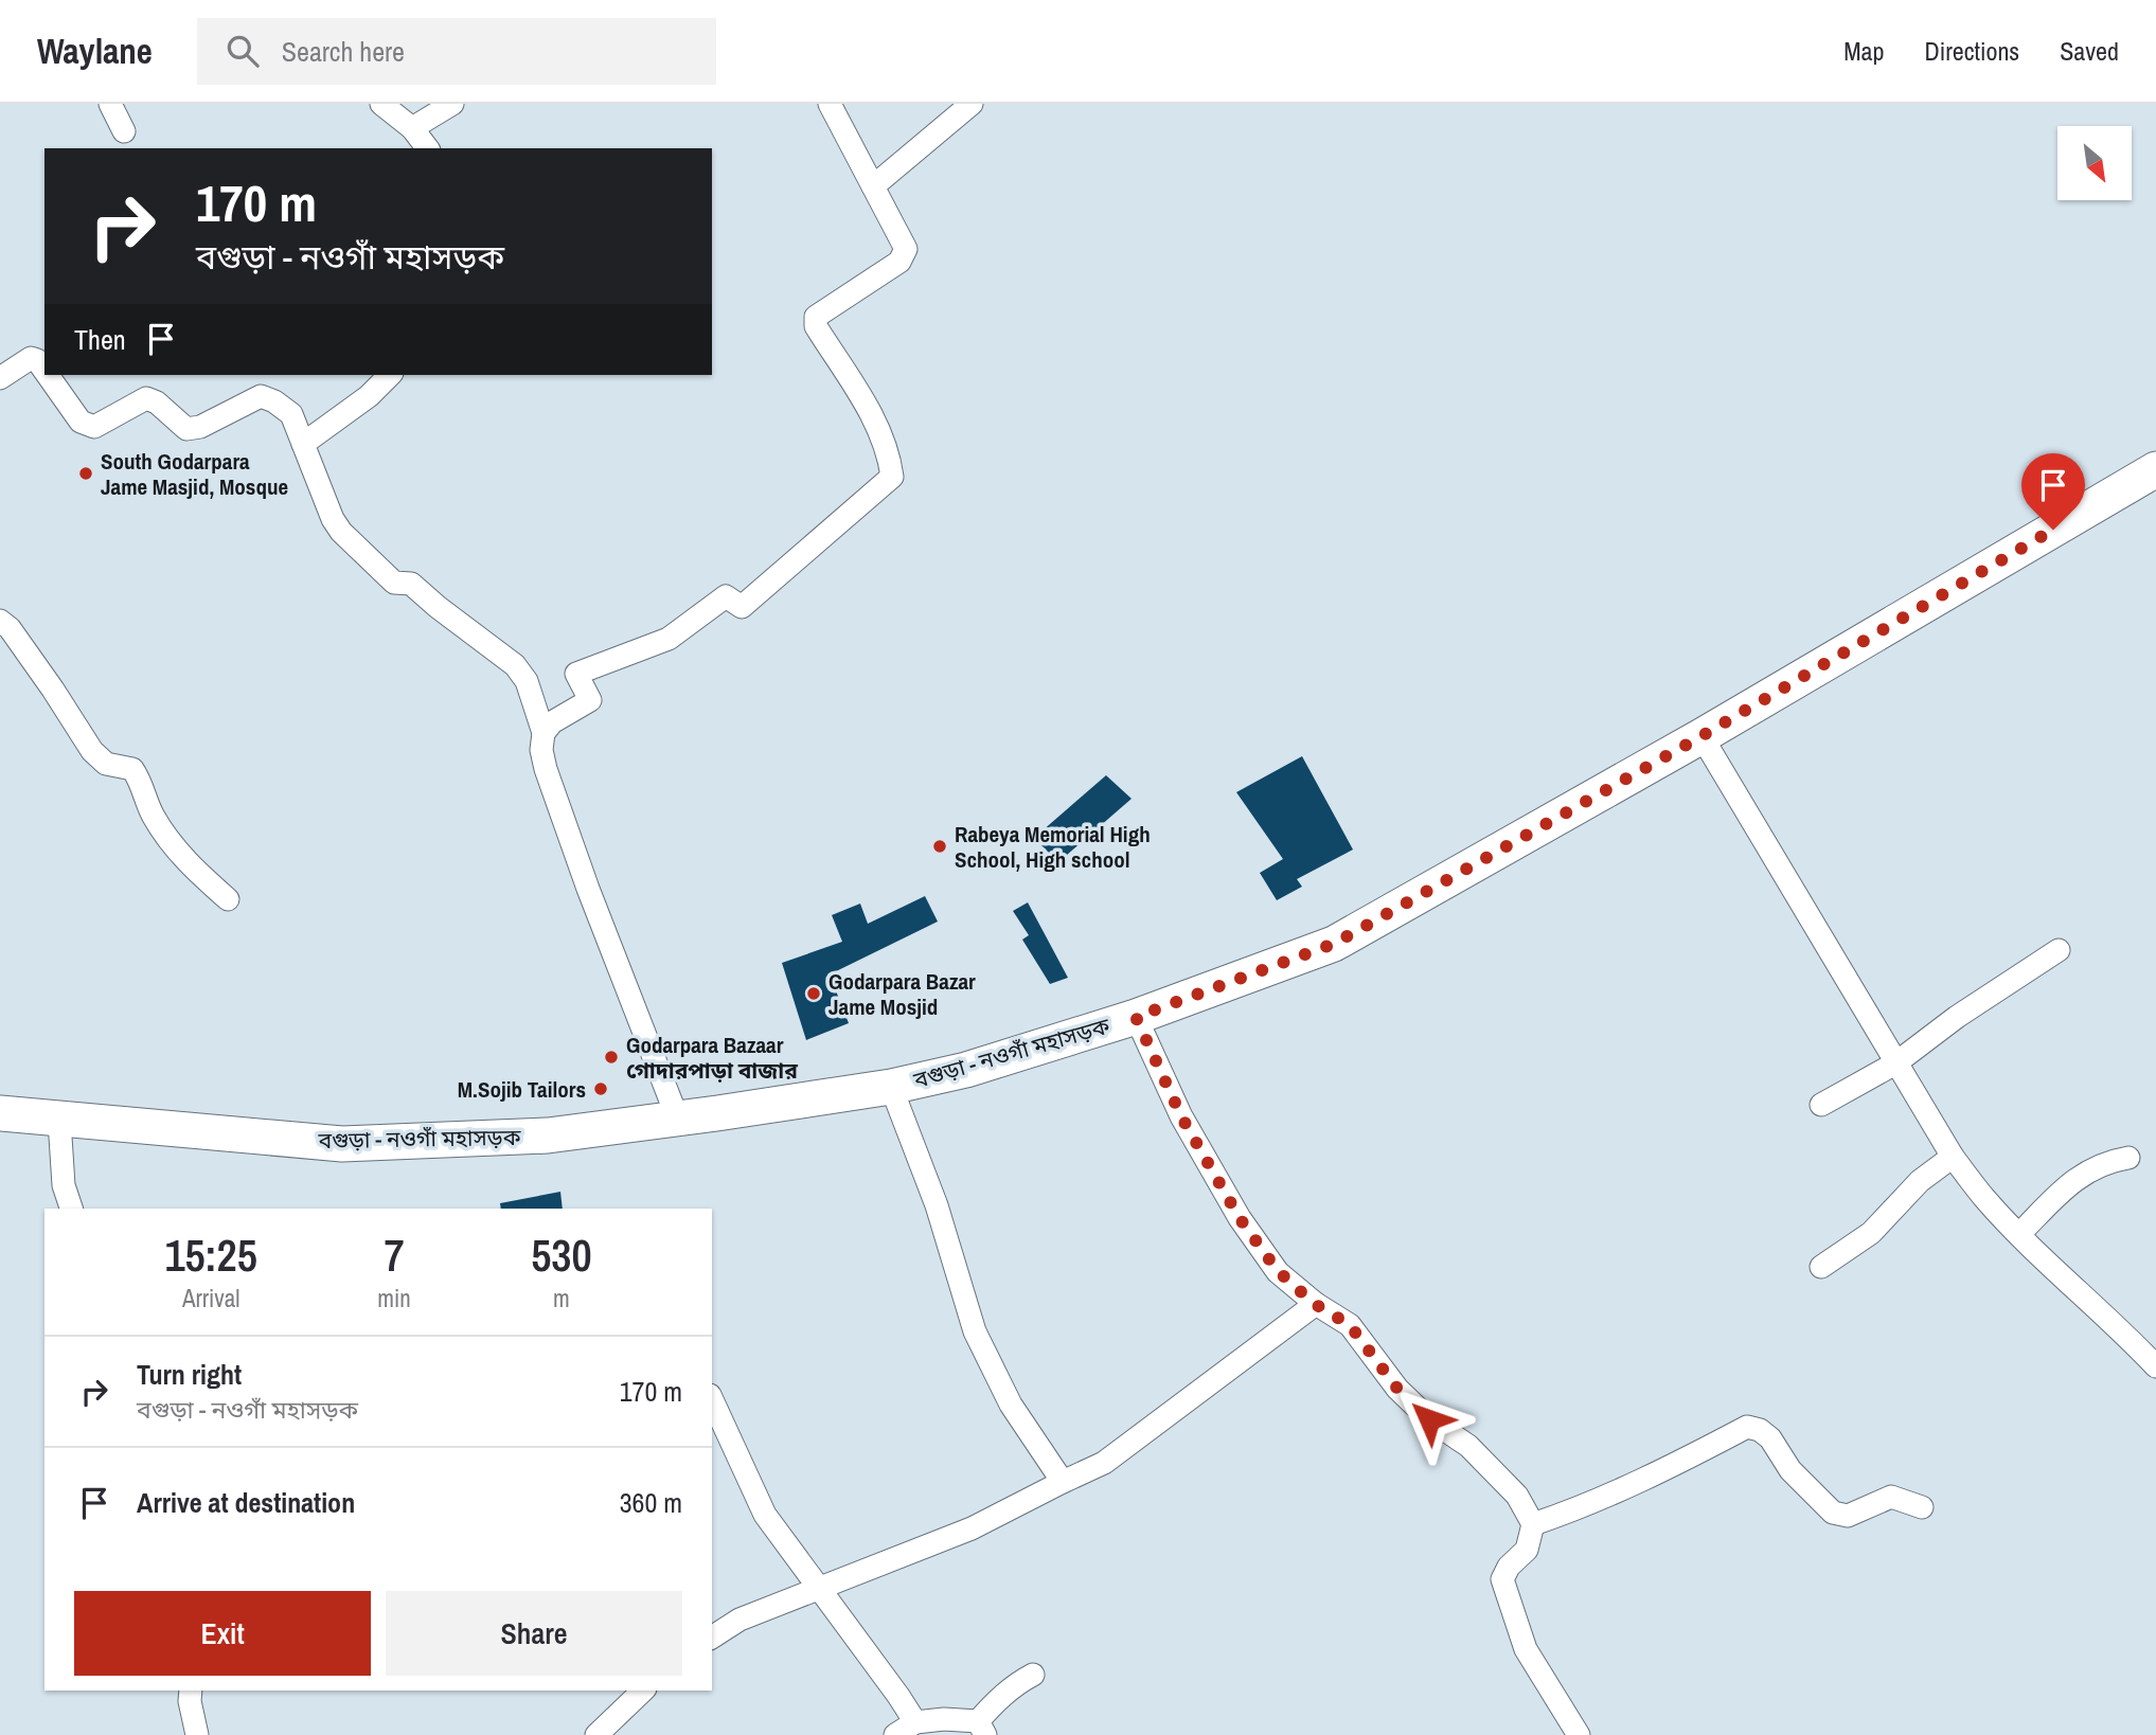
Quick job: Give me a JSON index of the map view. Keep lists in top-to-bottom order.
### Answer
{
  "streets": {
    "main road": ["বগুড়া - নওগাঁ মহাসড়ক"]
  },
  "places": [
    "South Godarpara Jame Masjid, Mosque",
    "Rabeya Memorial High School, High school",
    "Godarpara Bazar Jame Mosjid",
    "Godarpara Bazaar গোদারপাড়া বাজার",
    "M.Sojib Tailors"
  ],
  "north": "bottom right",
  "page": {
    "header": "Waylane",
    "search": "Search here",
    "nav": ["Map", "Directions", "Saved"],
    "turn": ["170 m", "বগুড়া - নওগাঁ মহাসড়ক"],
    "then": "Then",
    "eta": [
      "15:25",
      "Arrival",
      "7",
      "min",
      "530",
      "m"
    ],
    "list": [
      {
        "name": "Turn right",
        "note": "বগুড়া - নওগাঁ মহাসড়ক",
        "value": "170 m"
      },
      {
        "name": "Arrive at destination",
        "value": "360 m"
      }
    ],
    "buttons": ["Exit", "Share"]
  }
}
